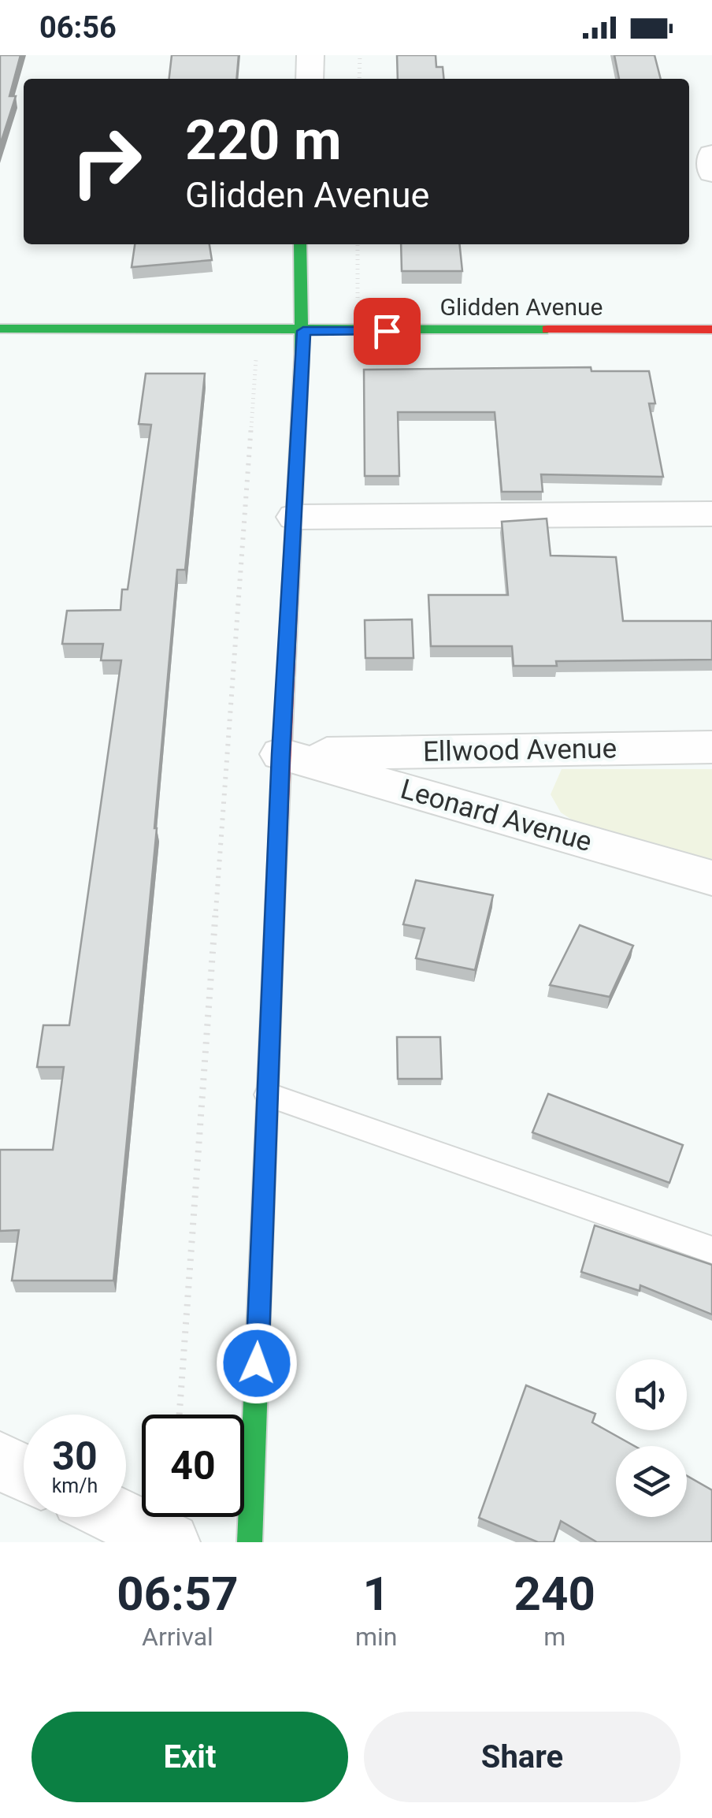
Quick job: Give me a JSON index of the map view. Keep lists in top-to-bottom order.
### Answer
{
  "streets": {
    "street": ["Glidden Avenue", "Ellwood Avenue", "Leonard Avenue"]
  },
  "crossings": [
    ["Ellwood Avenue", "Leonard Avenue"]
  ],
  "page": {
    "status": "06:56",
    "turn": ["220 m", "Glidden Avenue"],
    "speed": "30 km/h",
    "limit": "40",
    "eta": [
      "06:57",
      "Arrival",
      "1",
      "min",
      "240",
      "m"
    ],
    "buttons": ["Exit", "Share"]
  }
}
